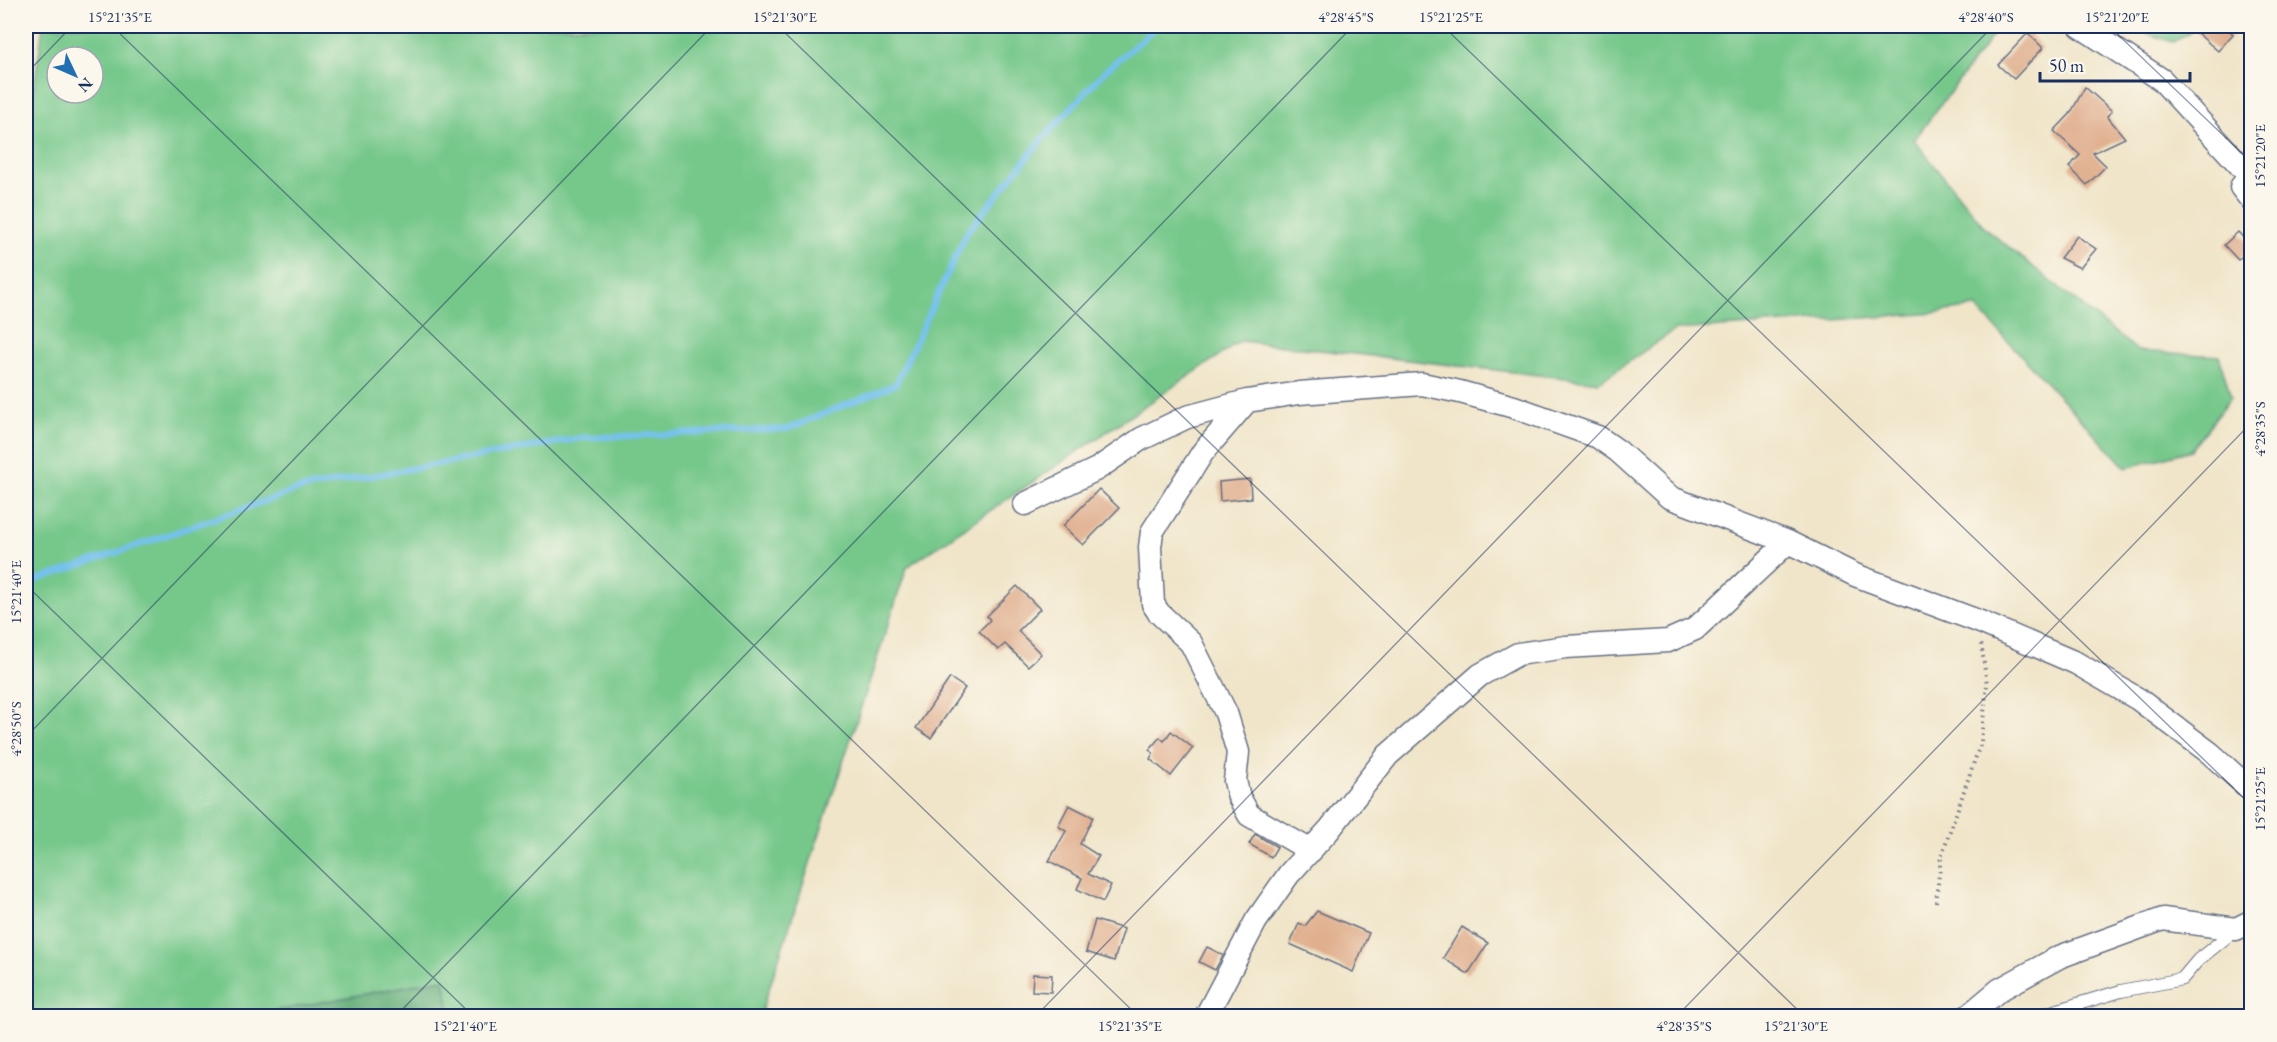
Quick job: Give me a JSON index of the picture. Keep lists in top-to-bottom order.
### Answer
{
  "scale_bar": "50 m",
  "north": "bottom right",
  "coordinates": [
    "15°21'35\"E",
    "15°21'30\"E",
    "4°28'45\"S",
    "15°21'25\"E",
    "4°28'40\"S",
    "15°21'20\"E",
    "4°28'35\"S",
    "15°21'40\"E",
    "4°28'50\"S"
  ]
}
